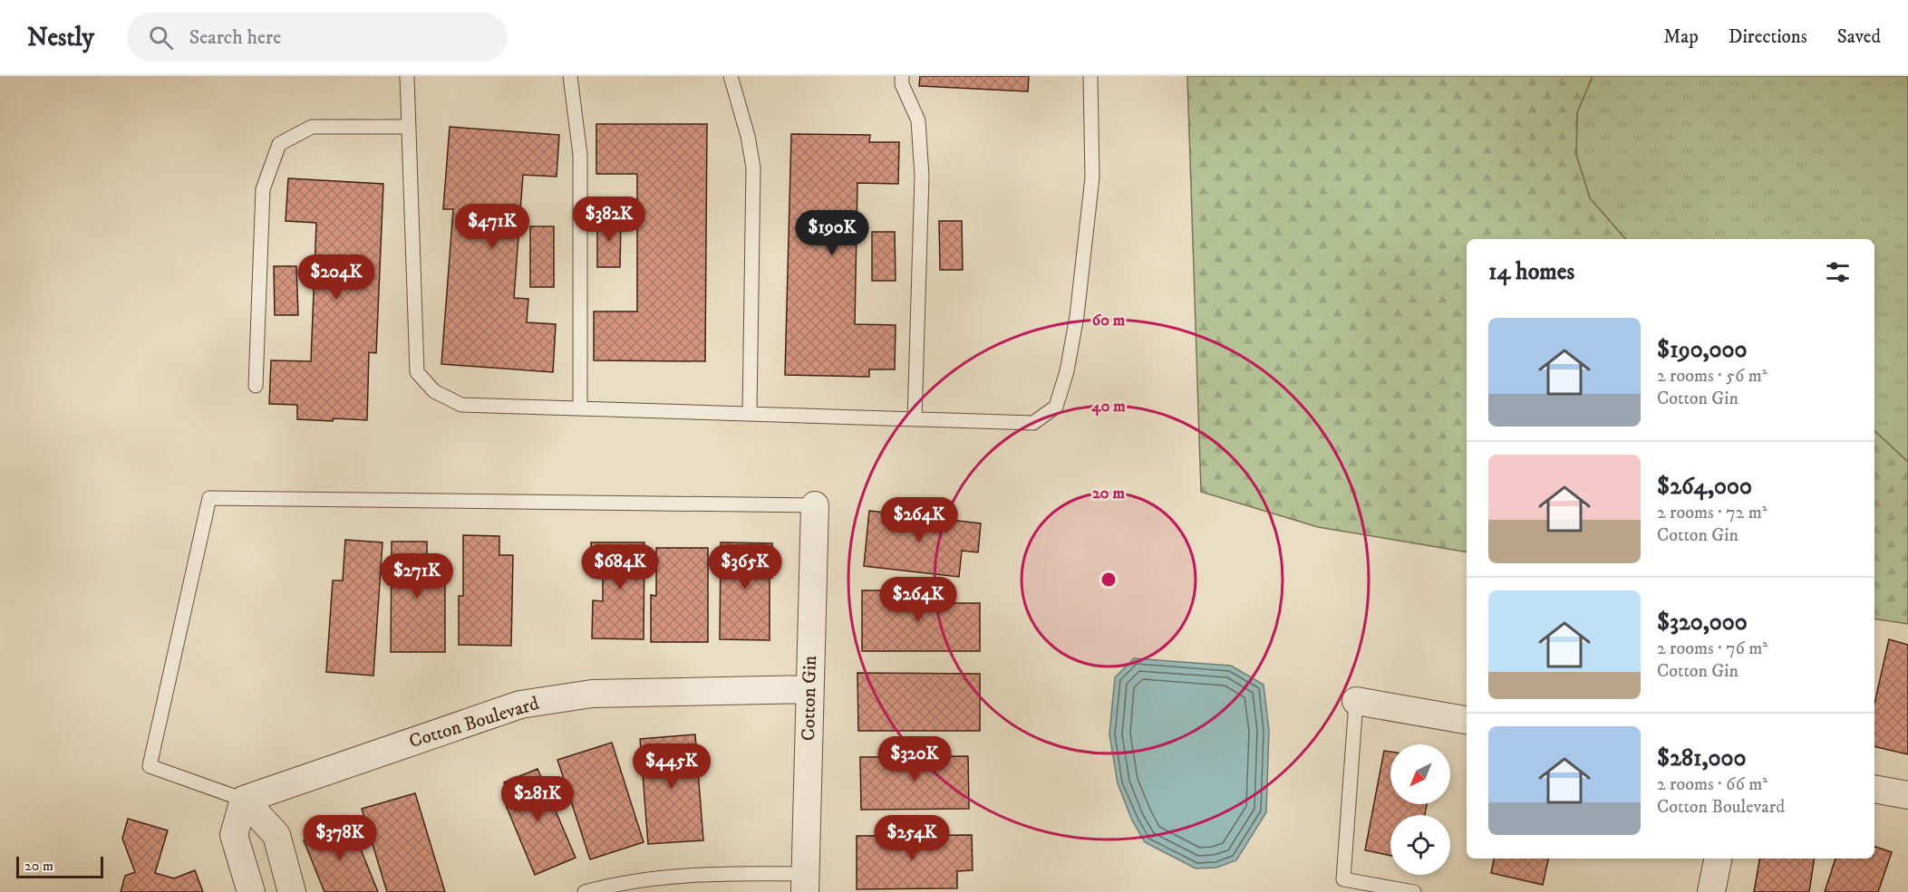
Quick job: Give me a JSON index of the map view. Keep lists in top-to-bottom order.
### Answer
{
  "streets": {
    "street": ["Cotton Gin", "Cotton Boulevard"]
  },
  "crossings": [
    ["Cotton Gin", "Cotton Boulevard"]
  ],
  "scale_bar": "20 m",
  "north": "bottom left",
  "page": {
    "header": "Nestly",
    "search": "Search here",
    "nav": ["Map", "Directions", "Saved"],
    "price": [
      "$382K",
      "$471K",
      "$190K",
      "$204K",
      "$264K",
      "$684K",
      "$365K",
      "$271K",
      "$264K",
      "$320K",
      "$445K",
      "$281K",
      "$378K",
      "$254K"
    ],
    "heading": "14 homes",
    "list": [
      {
        "name": "$190,000",
        "note": "2 rooms · 56 m² · Cotton Gin"
      },
      {
        "name": "$264,000",
        "note": "2 rooms · 72 m² · Cotton Gin"
      },
      {
        "name": "$320,000",
        "note": "2 rooms · 76 m² · Cotton Gin"
      },
      {
        "name": "$281,000",
        "note": "2 rooms · 66 m² · Cotton Boulevard"
      }
    ],
    "scale": "20 m"
  },
  "rings": ["60 m", "40 m", "20 m"]
}
